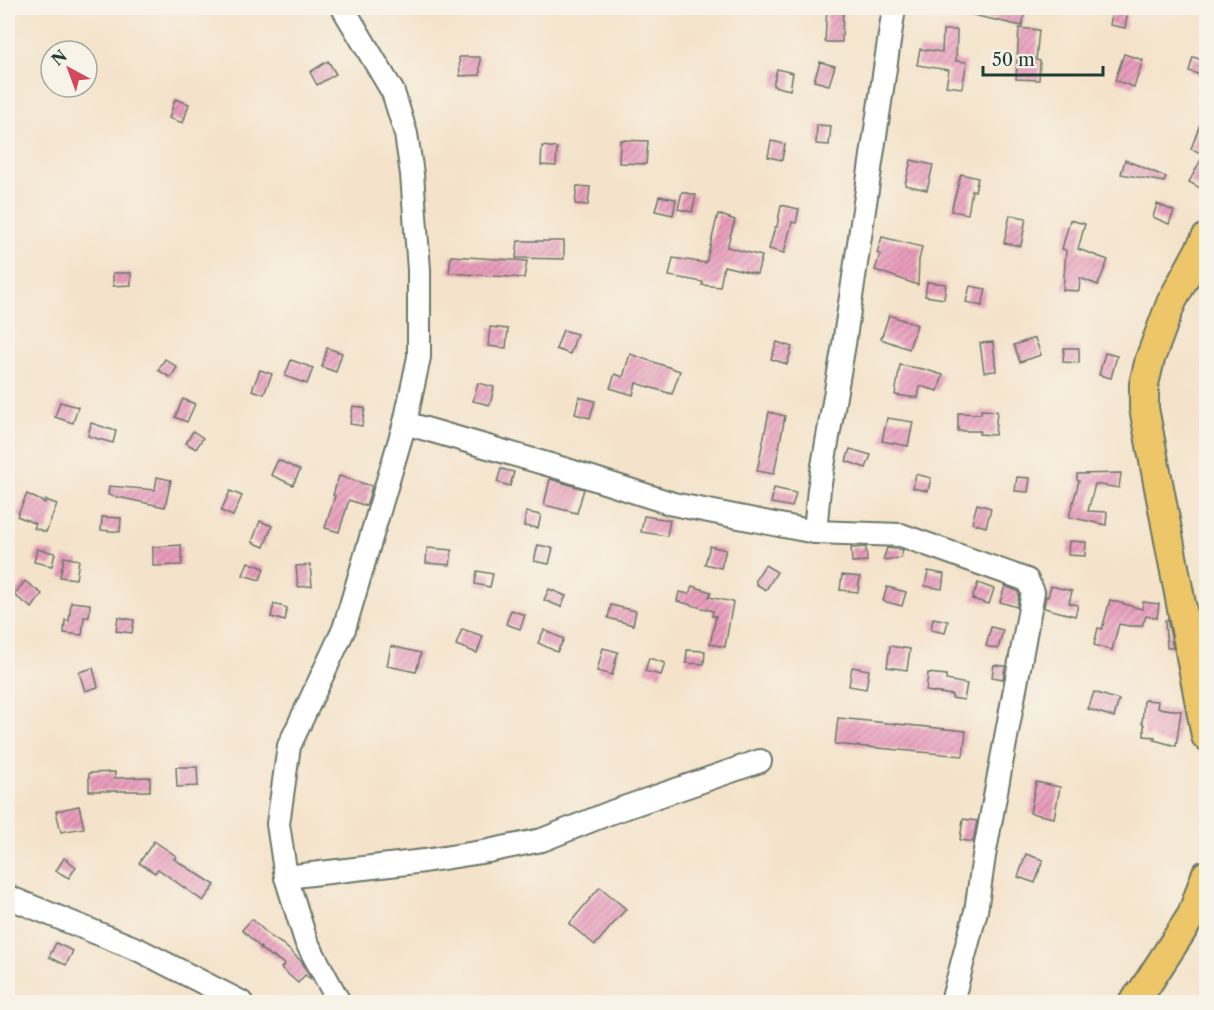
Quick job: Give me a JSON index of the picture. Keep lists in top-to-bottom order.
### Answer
{
  "scale_bar": "50 m",
  "north": "top left"
}
